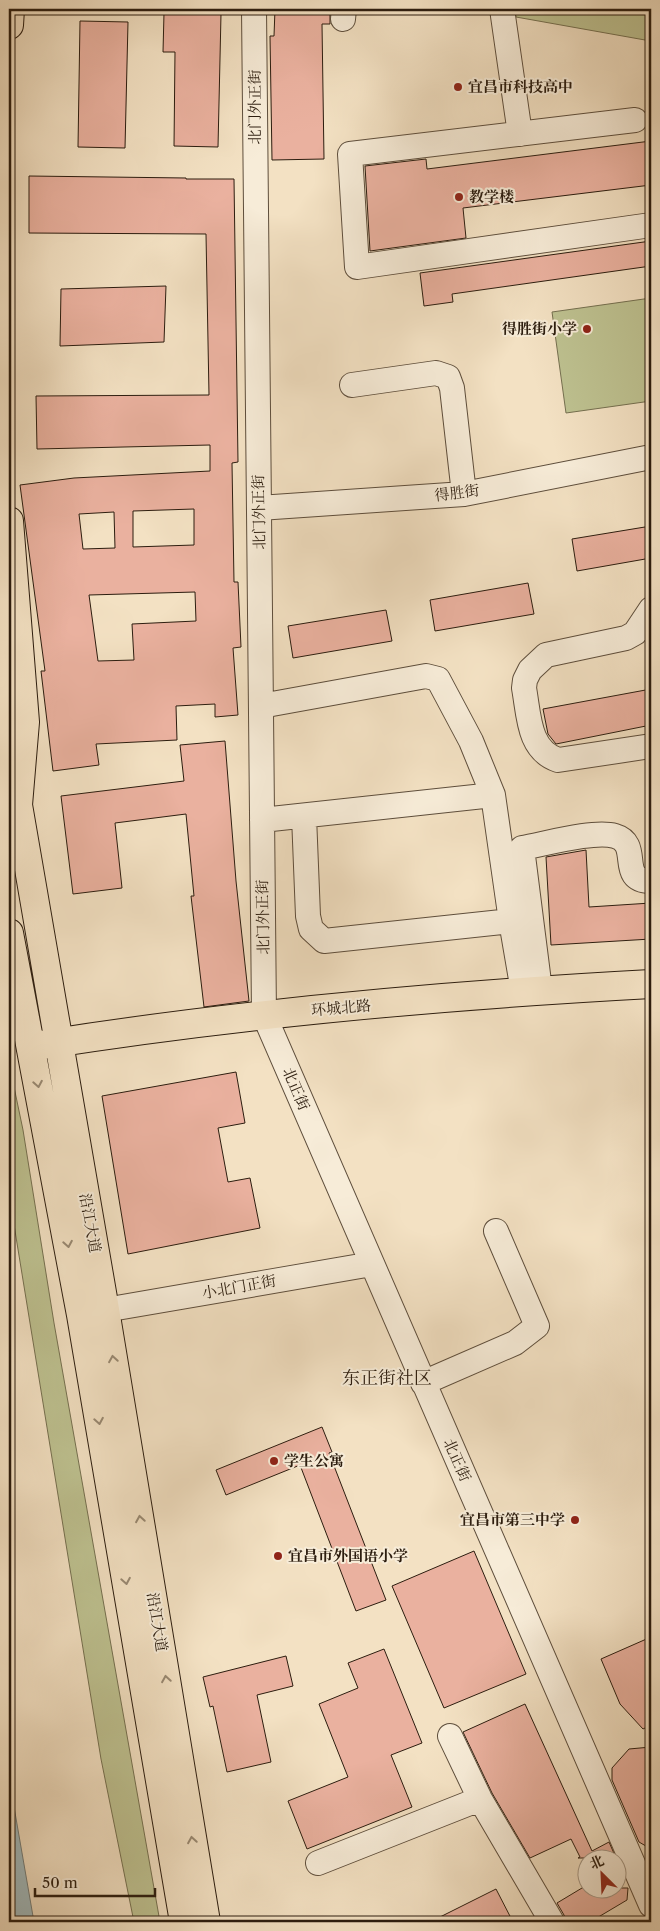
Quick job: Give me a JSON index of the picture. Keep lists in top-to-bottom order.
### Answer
{
  "streets": {
    "main road": ["环城北路", "沿江大道"],
    "street": [
      "北门外正街",
      "得胜街",
      "北正街",
      "小北门正街"
    ]
  },
  "crossings": [
    ["北门外正街", "得胜街"],
    ["北门外正街", "环城北路"],
    ["北门外正街", "北正街"],
    ["环城北路", "北正街"],
    ["环城北路", "沿江大道"],
    ["北正街", "小北门正街"],
    ["沿江大道", "小北门正街"]
  ],
  "districts": ["东正街社区"],
  "places": [
    "宜昌市科技高中",
    "教学楼",
    "得胜街小学",
    "学生公寓",
    "宜昌市第三中学",
    "宜昌市外国语小学"
  ],
  "scale_bar": "50 m",
  "north": "top left"
}
